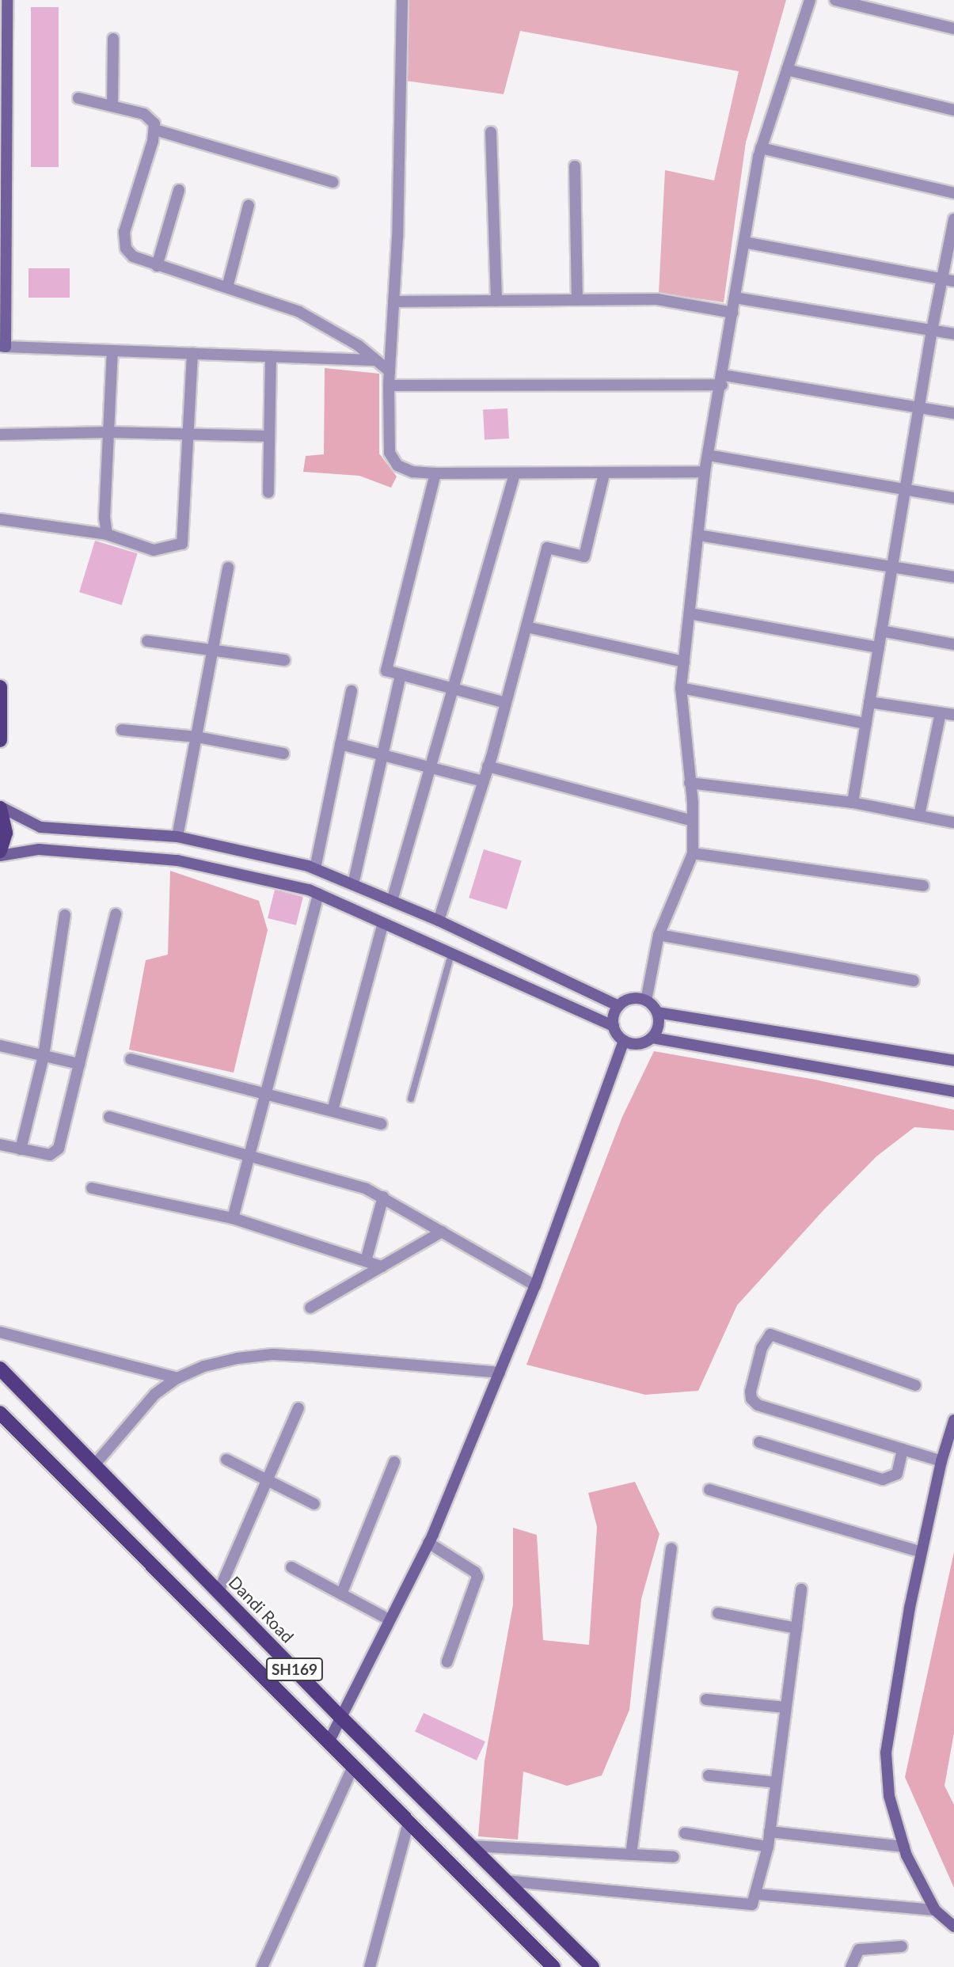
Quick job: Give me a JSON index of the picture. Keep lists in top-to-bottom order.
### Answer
{
  "streets": {
    "main road": ["Dandi Road", "SH169"]
  }
}
